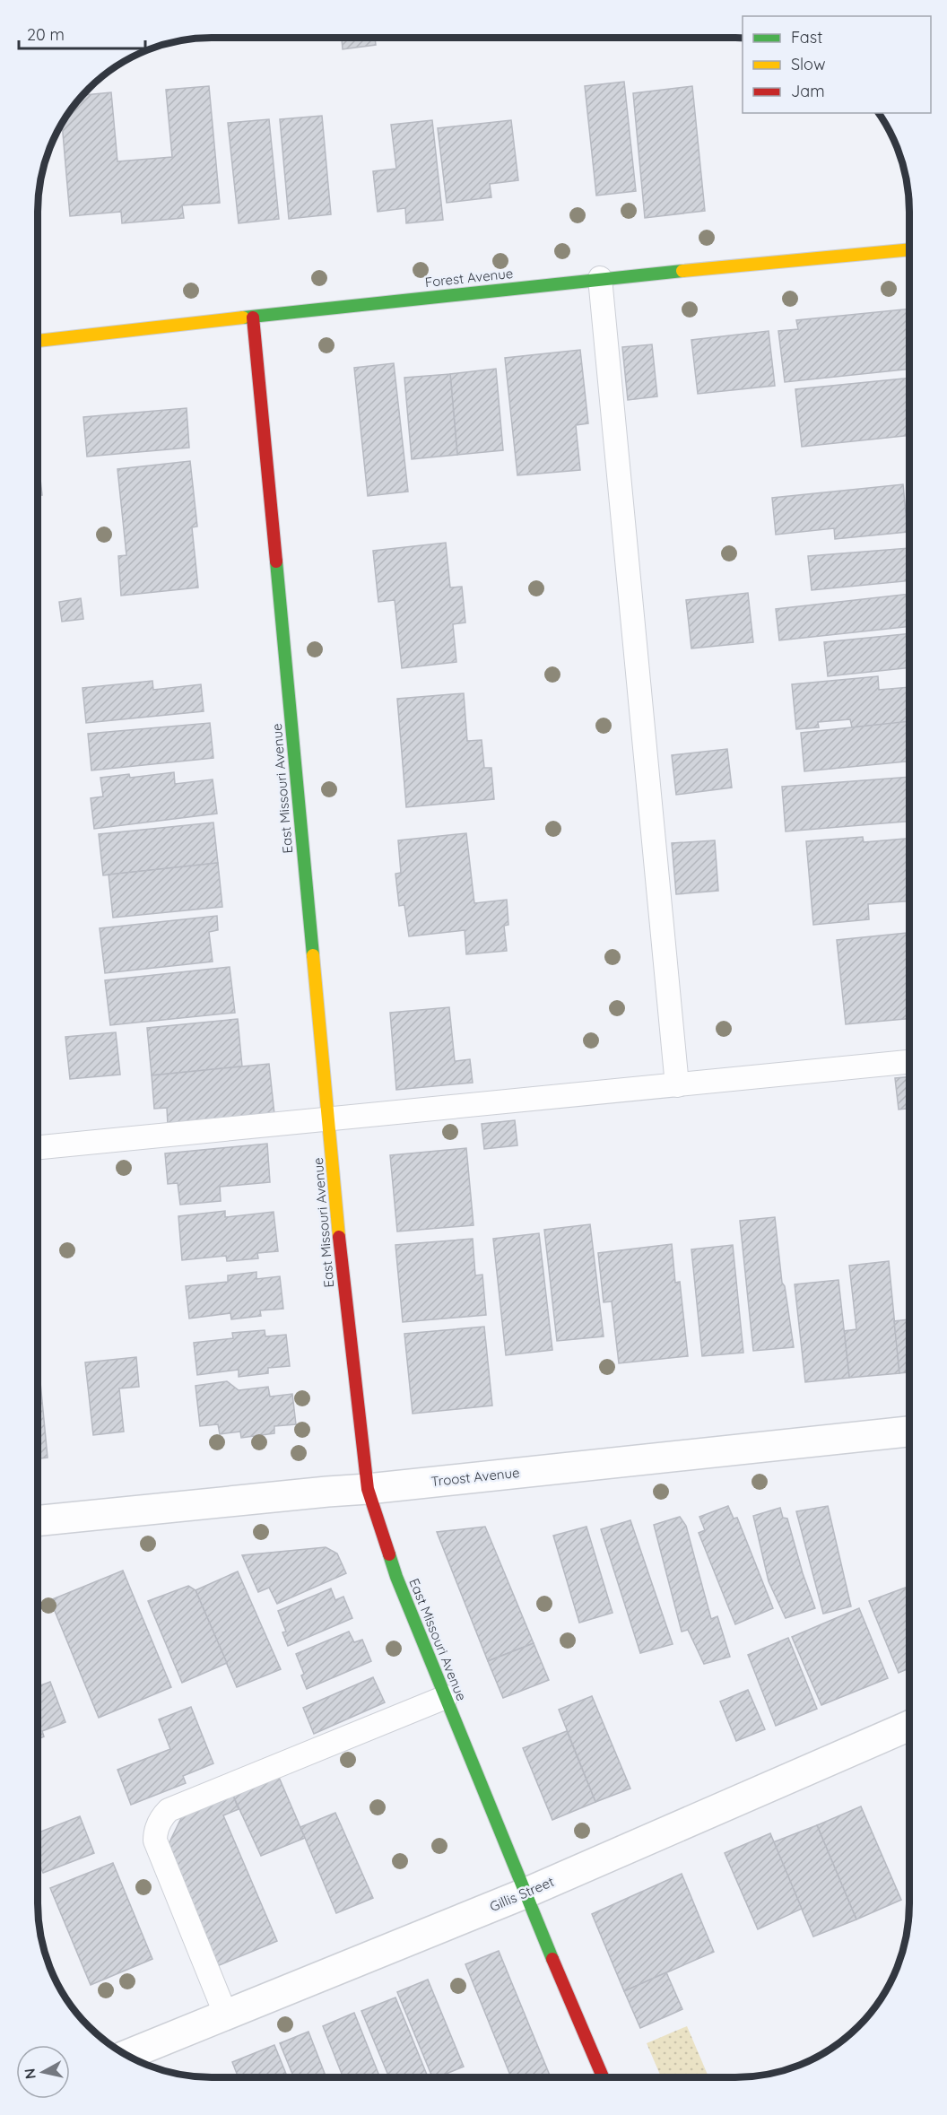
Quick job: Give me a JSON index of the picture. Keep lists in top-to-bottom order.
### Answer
{
  "streets": {
    "street": [
      "Forest Avenue",
      "East Missouri Avenue",
      "Troost Avenue",
      "Gillis Street"
    ]
  },
  "crossings": [
    ["Forest Avenue", "East Missouri Avenue"],
    ["East Missouri Avenue", "Troost Avenue"],
    ["East Missouri Avenue", "Gillis Street"]
  ],
  "legend": ["Fast", "Slow", "Jam"],
  "scale_bar": "20 m",
  "north": "left"
}
